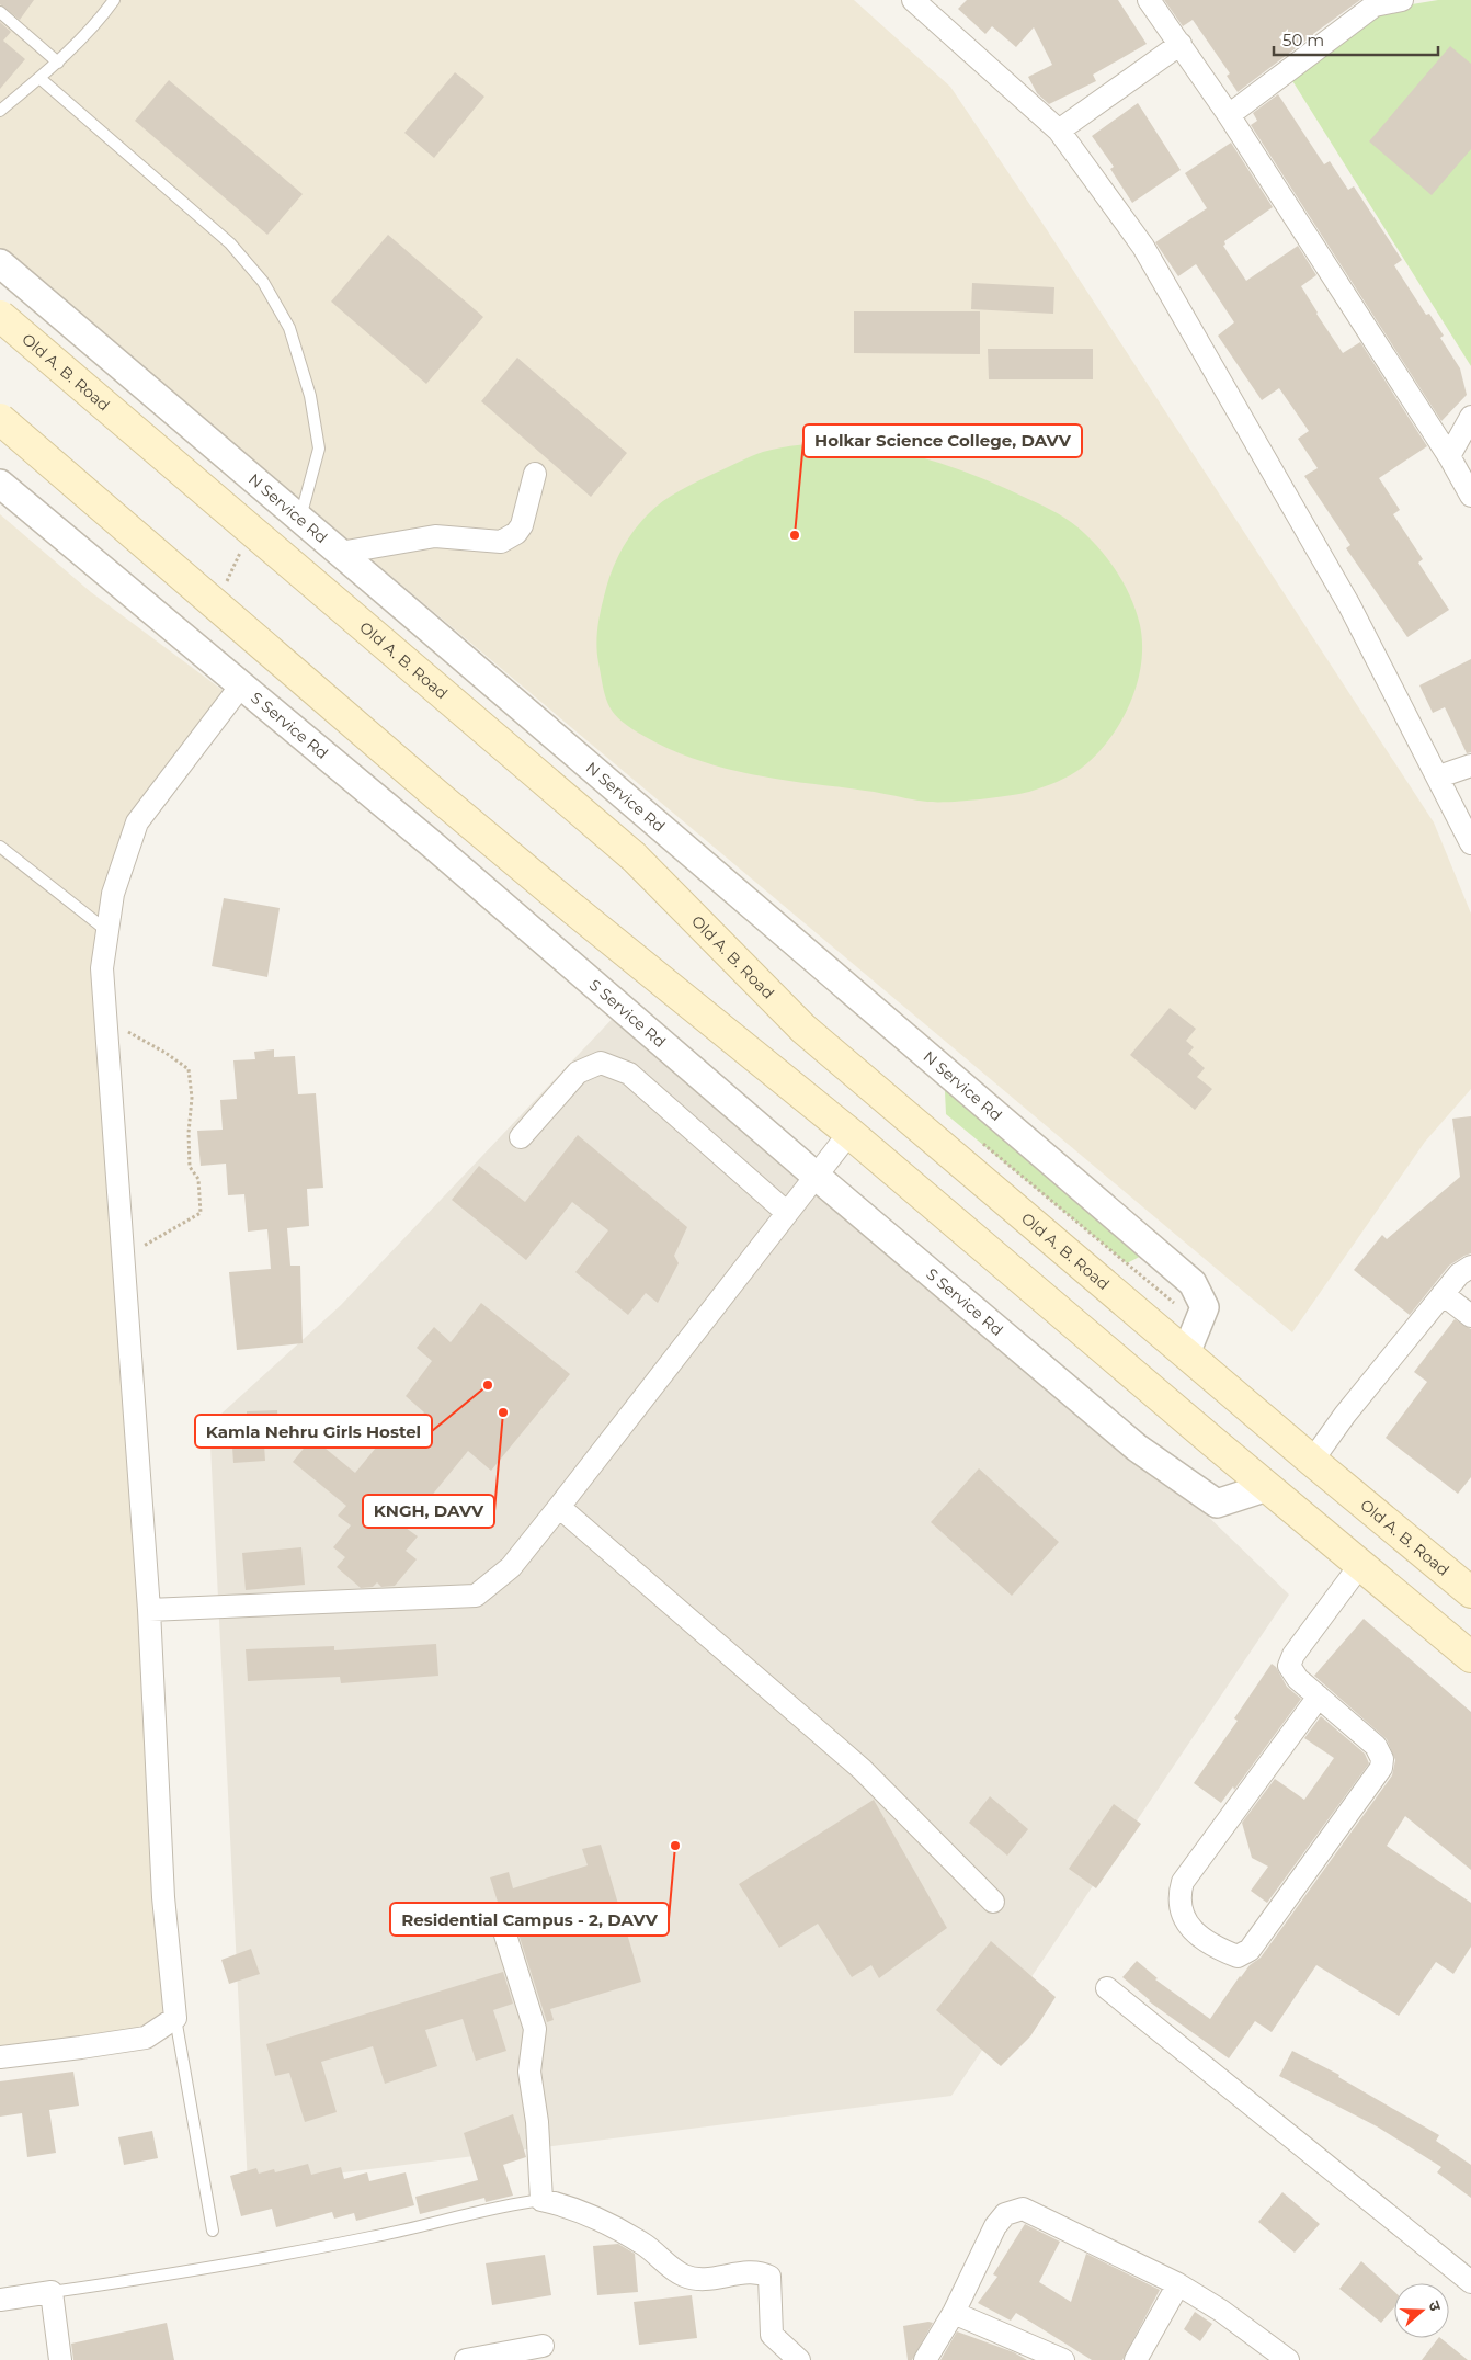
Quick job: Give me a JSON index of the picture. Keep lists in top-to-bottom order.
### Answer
{
  "streets": {
    "main road": ["Old A. B. Road"],
    "street": ["N Service Rd", "S Service Rd"]
  },
  "crossings": [
    ["Old A. B. Road", "N Service Rd"]
  ],
  "places": [
    "Holkar Science College, DAVV",
    "Kamla Nehru Girls Hostel",
    "KNGH, DAVV",
    "Residential Campus - 2, DAVV"
  ],
  "scale_bar": "50 m",
  "north": "right"
}
